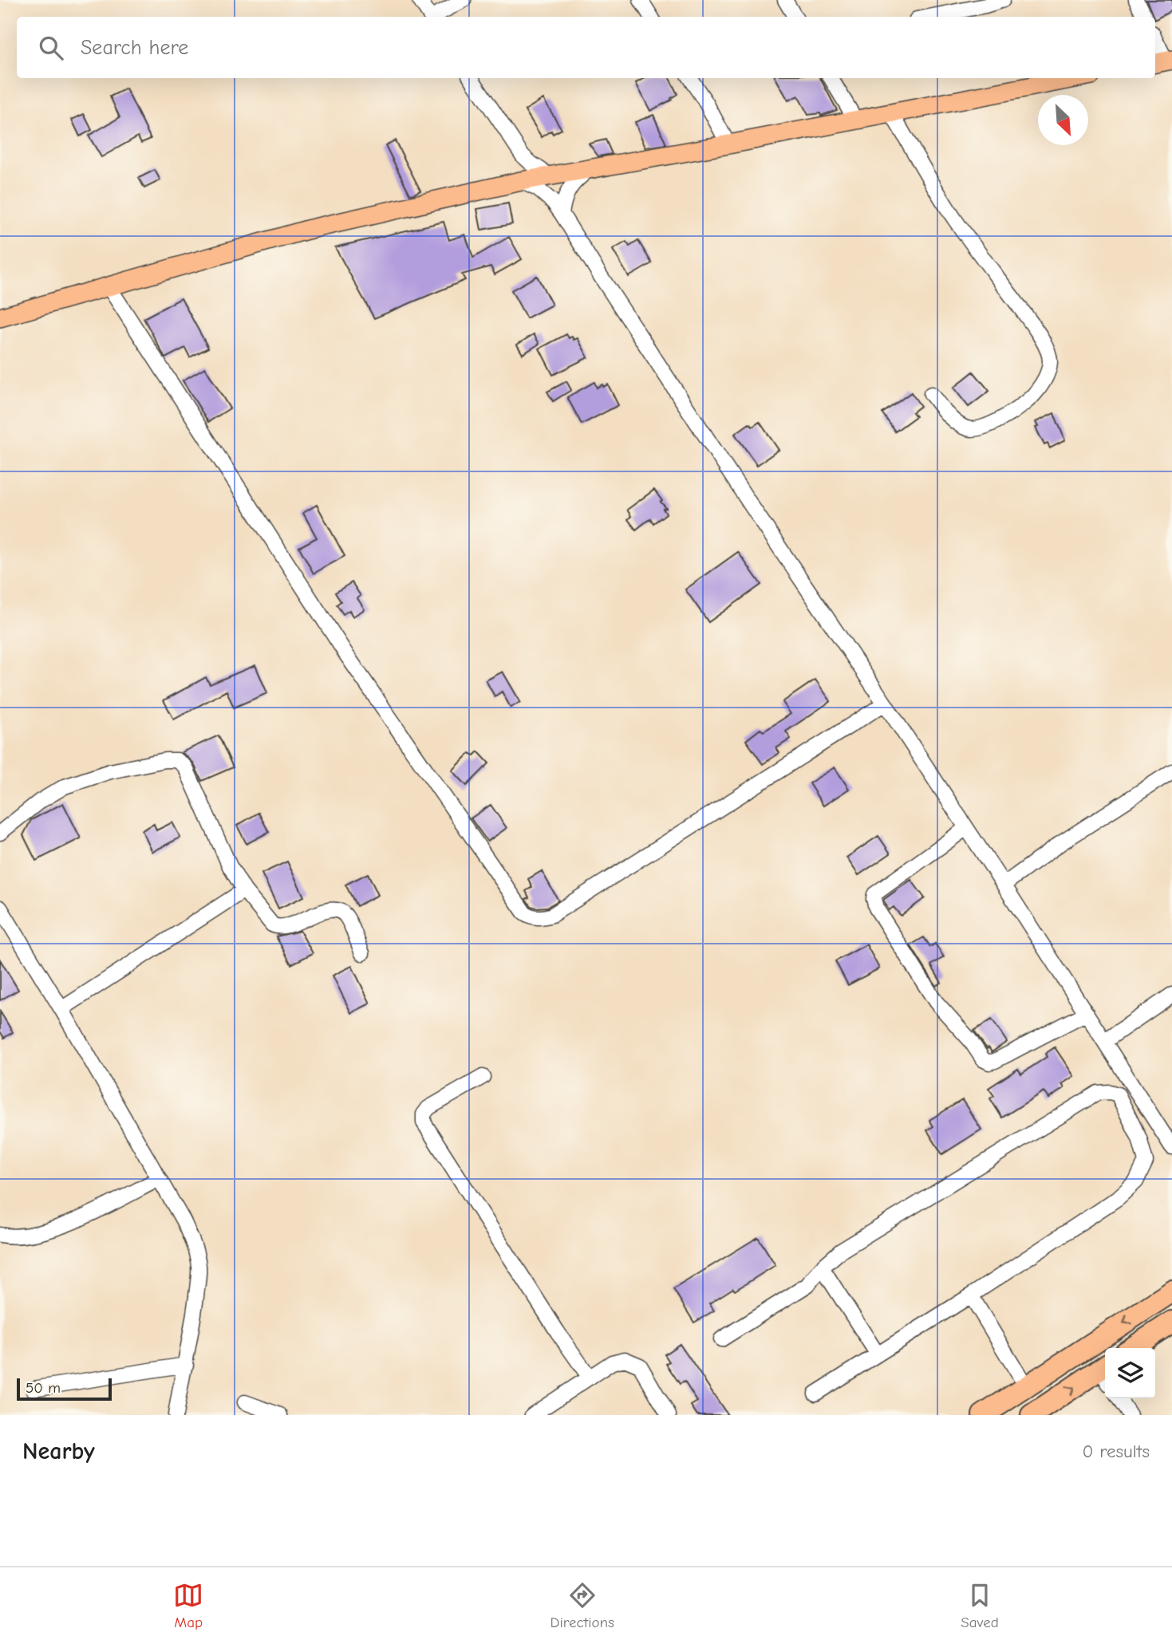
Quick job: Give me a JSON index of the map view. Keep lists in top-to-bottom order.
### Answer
{
  "scale_bar": "50 m",
  "north": "bottom right",
  "page": {
    "search": "Search here",
    "scale": "50 m",
    "heading": ["Nearby", "0 results"],
    "nav": ["Map", "Directions", "Saved"]
  }
}
